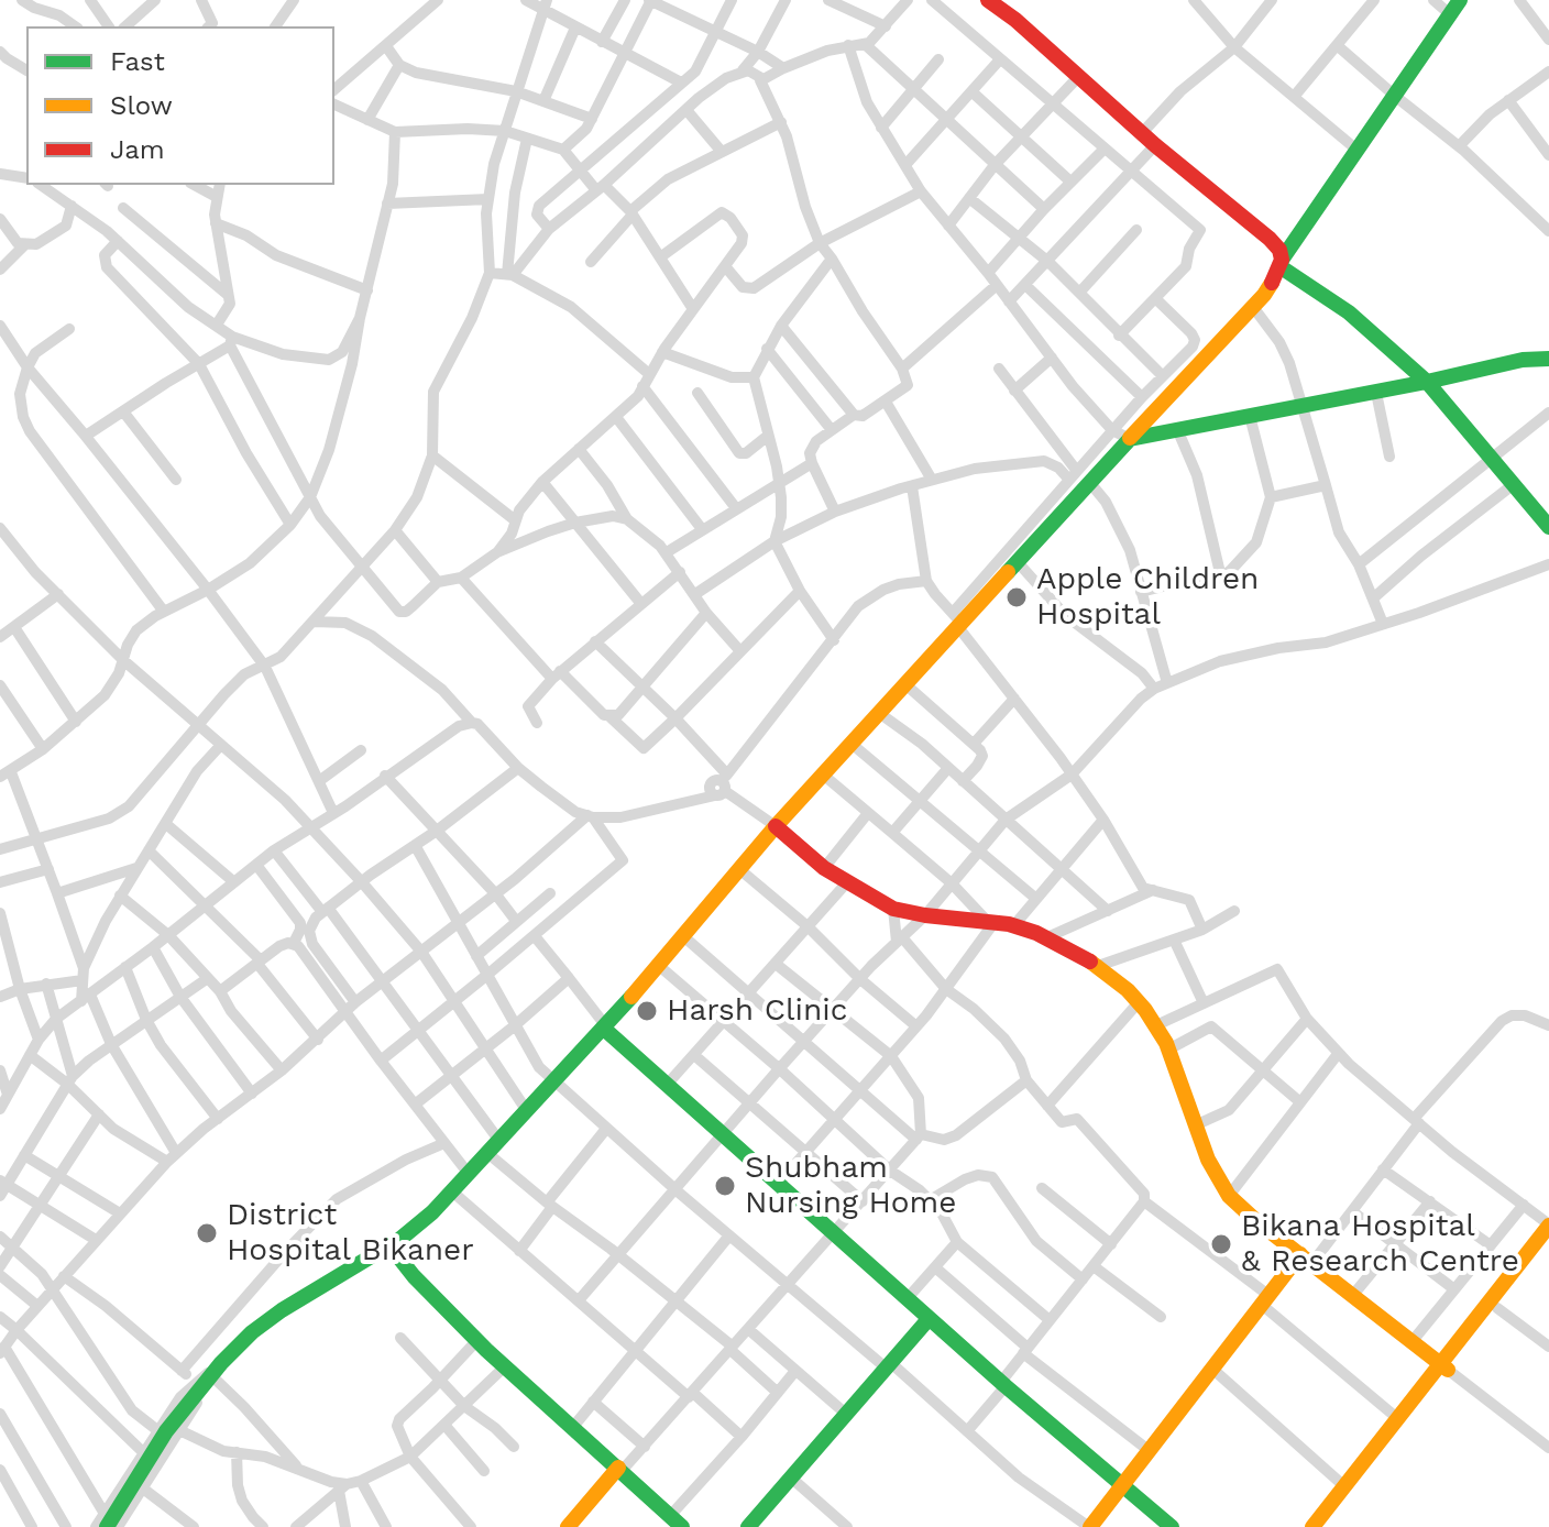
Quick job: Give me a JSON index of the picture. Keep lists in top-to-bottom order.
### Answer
{
  "places": [
    "Apple Children Hospital",
    "Harsh Clinic",
    "Shubham Nursing Home",
    "District Hospital Bikaner",
    "Bikana Hospital & Research Centre"
  ],
  "legend": ["Fast", "Slow", "Jam"]
}
